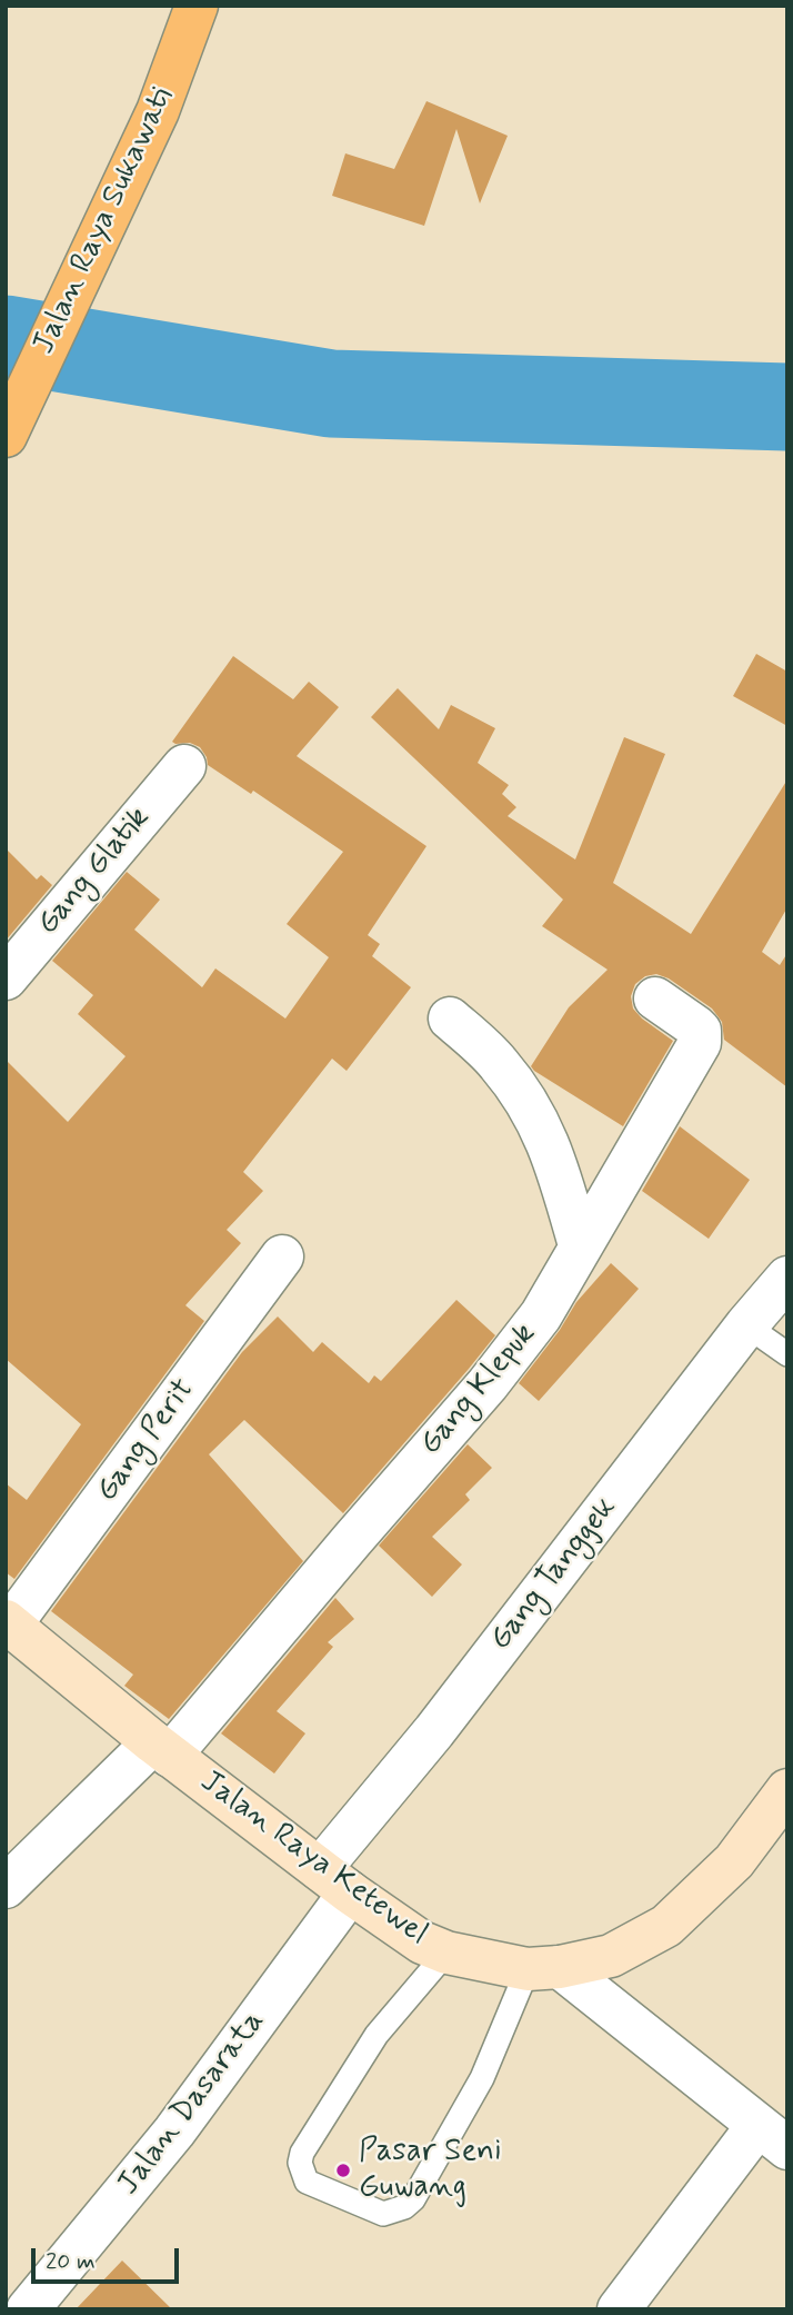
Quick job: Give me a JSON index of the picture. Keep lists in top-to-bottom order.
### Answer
{
  "streets": {
    "highway": ["Jalan Raya Sukawati"],
    "main road": ["Jalan Raya Ketewel"],
    "street": [
      "Gang Glatik",
      "Gang Klepuk",
      "Gang Perit",
      "Gang Tanggek",
      "Jalan Dasarata"
    ]
  },
  "crossings": [
    ["Gang Klepuk", "Jalan Raya Ketewel"],
    ["Gang Perit", "Jalan Raya Ketewel"],
    ["Gang Tanggek", "Jalan Raya Ketewel"],
    ["Gang Tanggek", "Jalan Dasarata"],
    ["Jalan Raya Ketewel", "Jalan Dasarata"]
  ],
  "places": ["Pasar Seni Guwang"],
  "scale_bar": "20 m"
}
